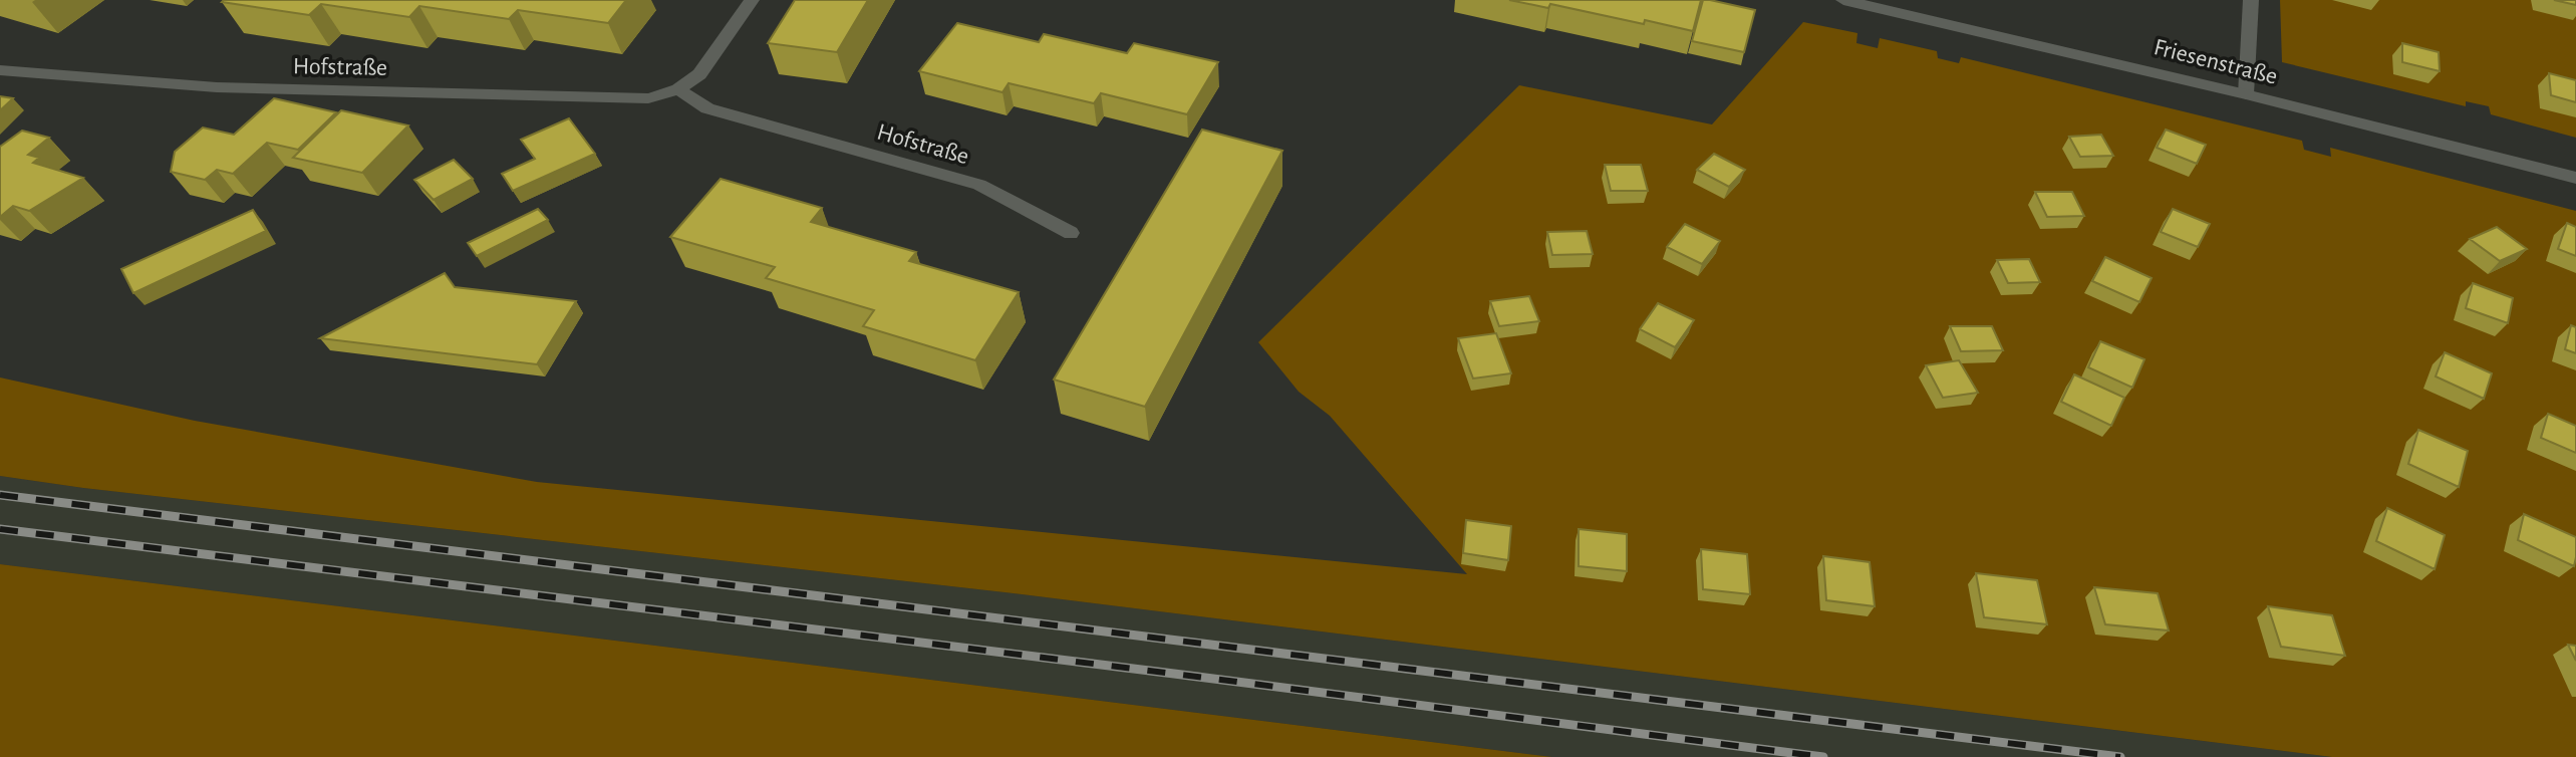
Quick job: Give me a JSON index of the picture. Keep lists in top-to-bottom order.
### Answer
{
  "streets": {
    "street": ["Friesenstraße", "Hofstraße"]
  }
}
